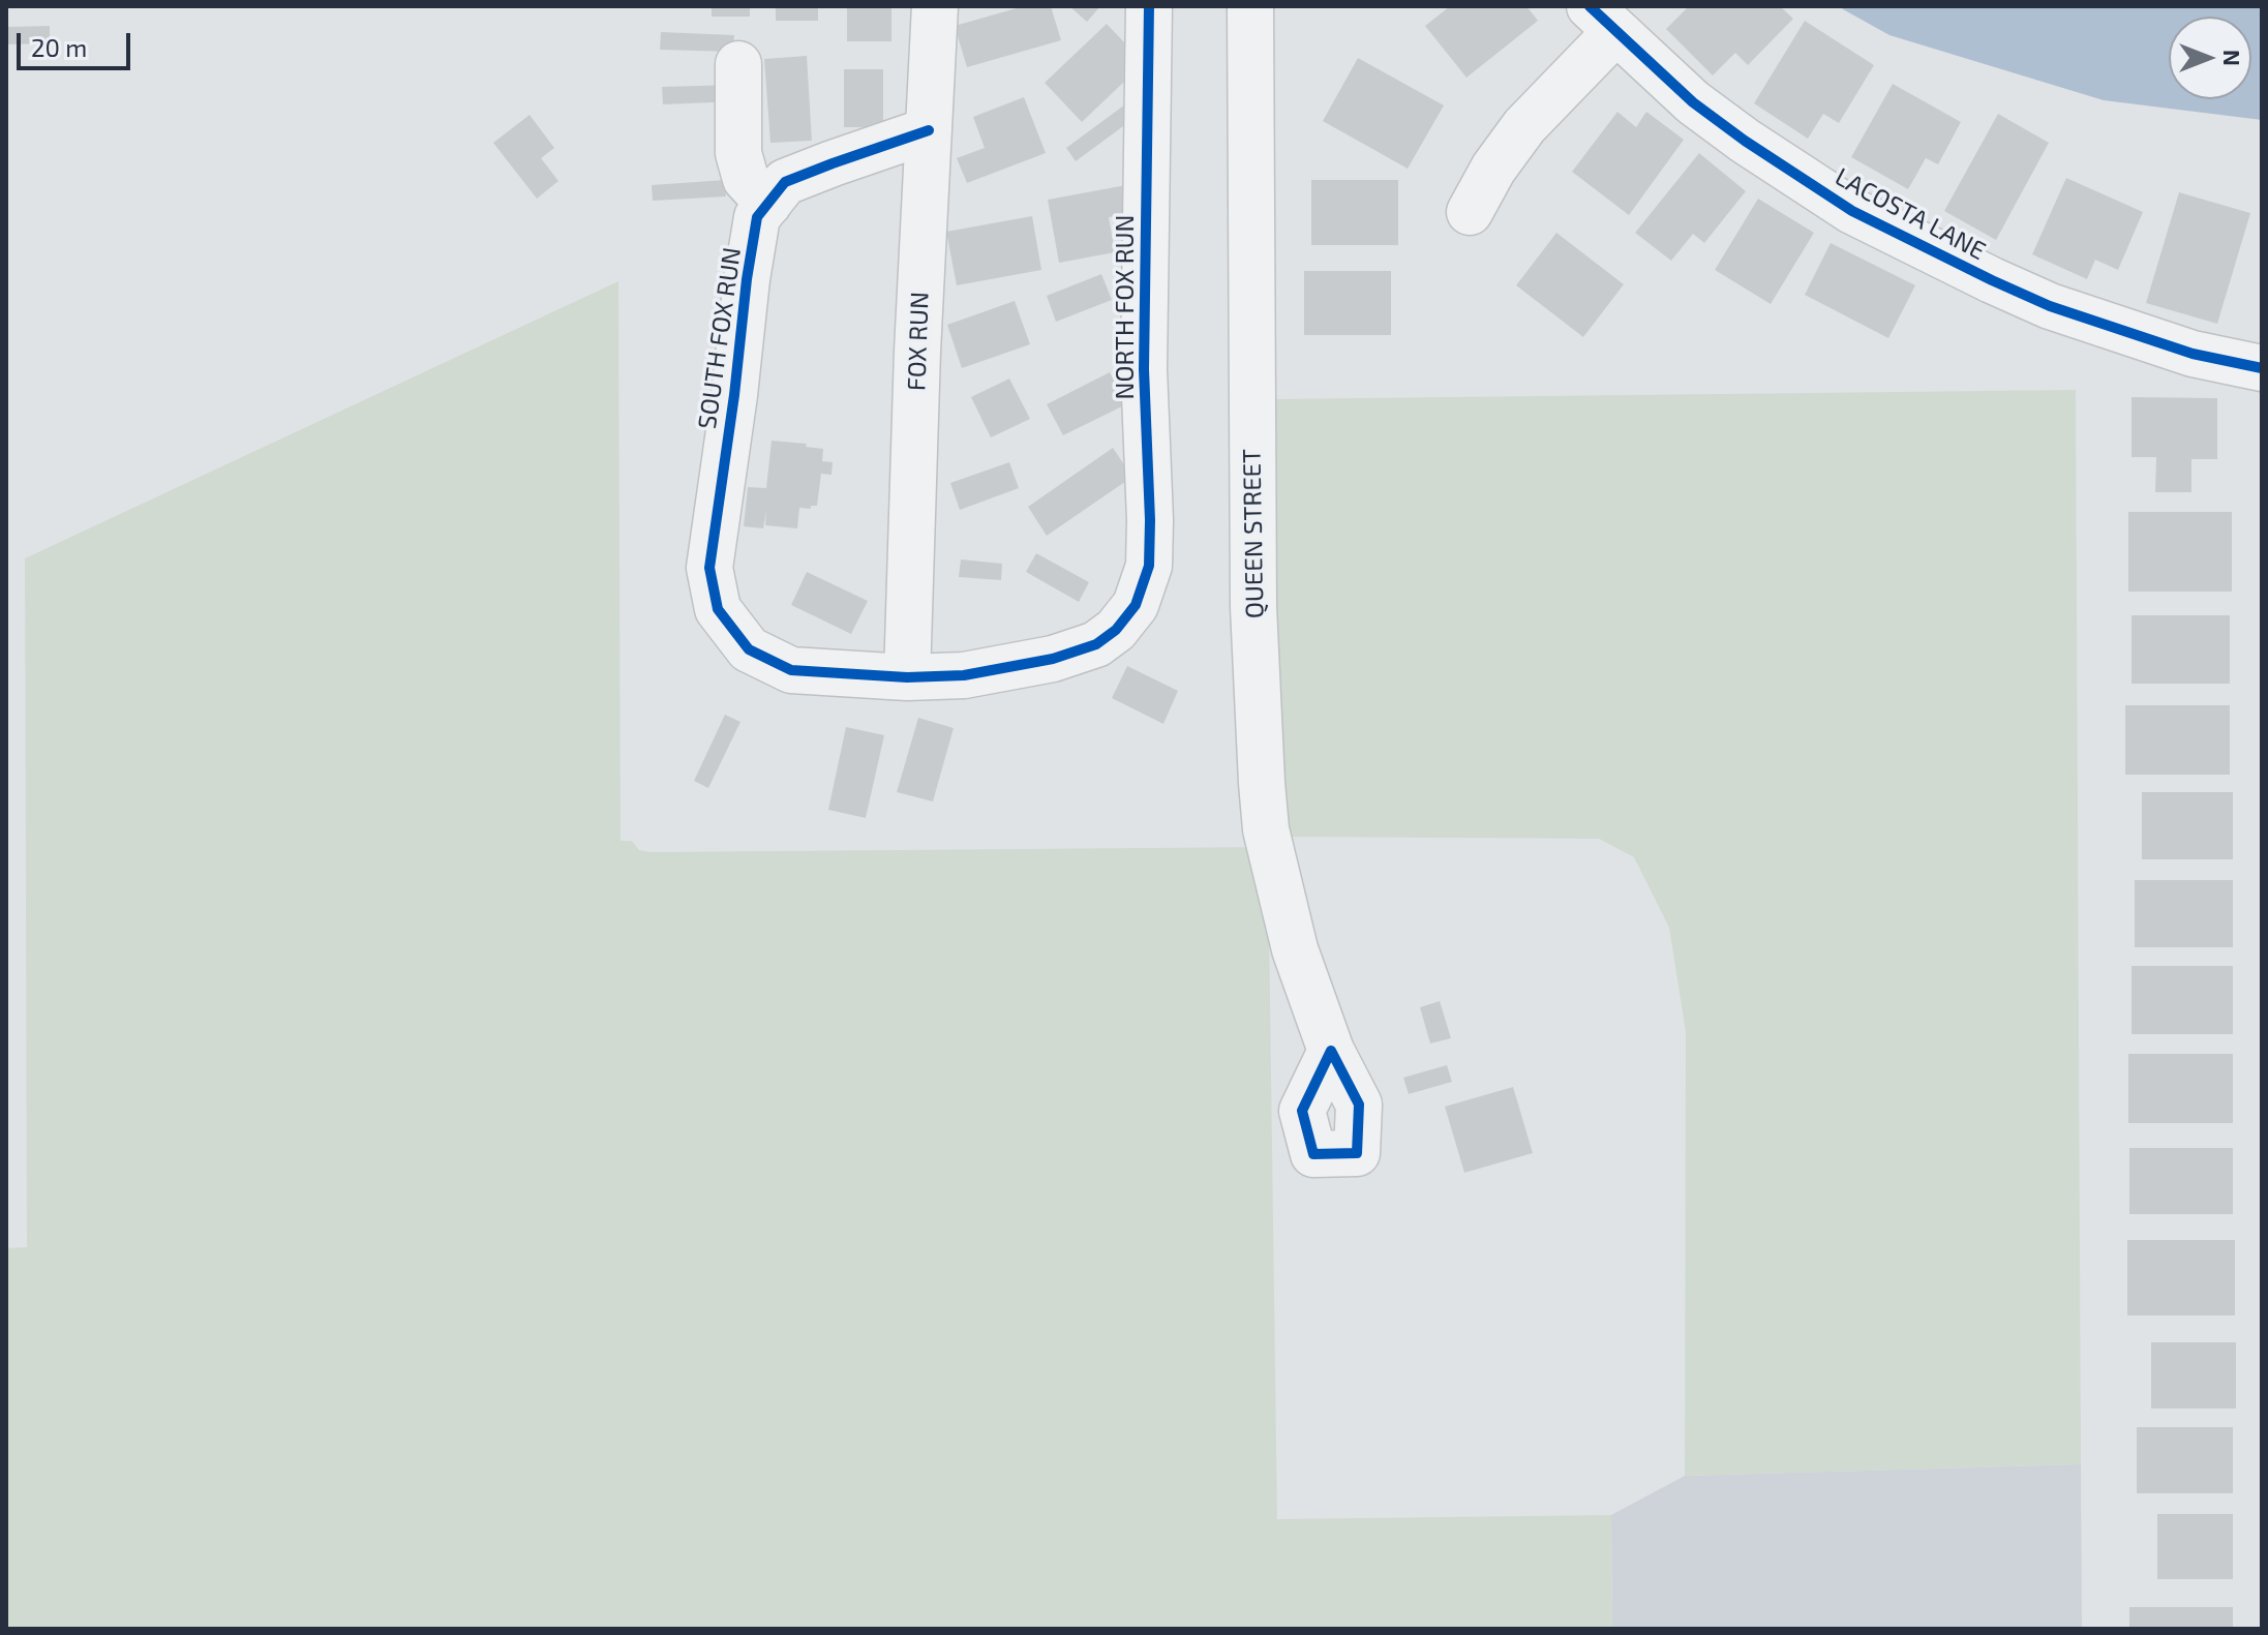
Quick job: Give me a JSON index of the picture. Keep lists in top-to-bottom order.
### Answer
{
  "streets": {
    "street": [
      "LACOSTA LANE",
      "NORTH FOX RUN",
      "SOUTH FOX RUN",
      "FOX RUN",
      "QUEEN STREET"
    ]
  },
  "crossings": [
    ["NORTH FOX RUN", "SOUTH FOX RUN"],
    ["NORTH FOX RUN", "FOX RUN"],
    ["SOUTH FOX RUN", "FOX RUN"]
  ],
  "scale_bar": "20 m",
  "north": "right"
}
